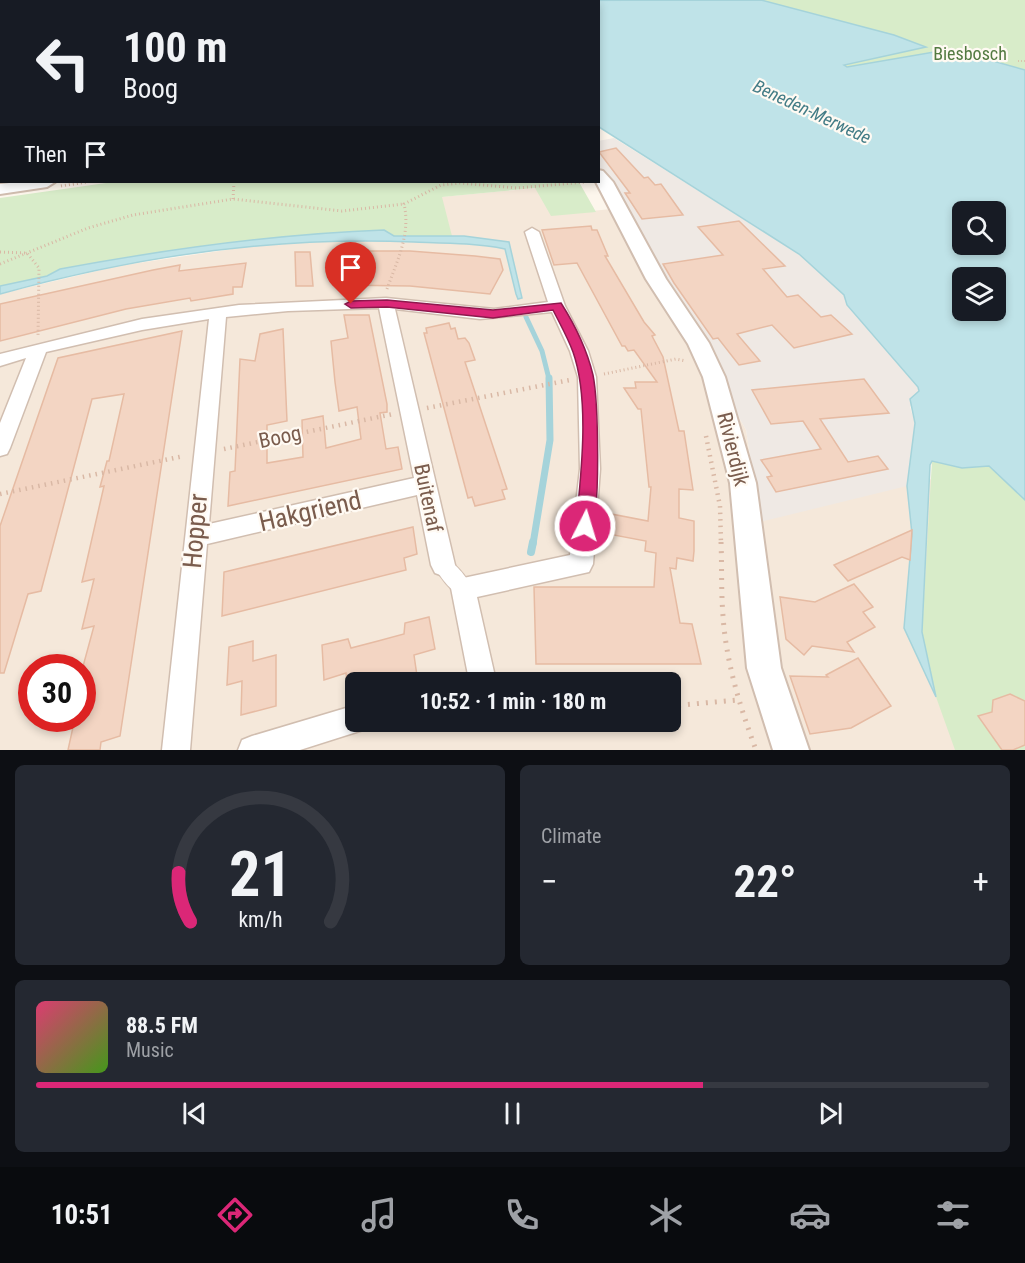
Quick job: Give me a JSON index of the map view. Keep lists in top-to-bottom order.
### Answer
{
  "streets": {
    "street": [
      "Rivierdijk",
      "Buitenaf",
      "Hakgriend",
      "Hopper"
    ],
    "path": ["Boog"]
  },
  "crossings": [
    ["Boog", "Buitenaf"],
    ["Boog", "Hopper"],
    ["Buitenaf", "Hakgriend"],
    ["Hakgriend", "Hopper"]
  ],
  "water": ["Beneden-Merwede"],
  "parks": ["Biesbosch"],
  "page": {
    "turn": ["100 m", "Boog"],
    "then": "Then",
    "limit": "30",
    "trip": "10:52 · 1 min · 180 m",
    "tile": "Climate",
    "heat": ["−", "22°", "+"],
    "song": ["88.5 FM", "Music"],
    "tabs": "10:51",
    "gauge": ["21", "km/h"]
  }
}
